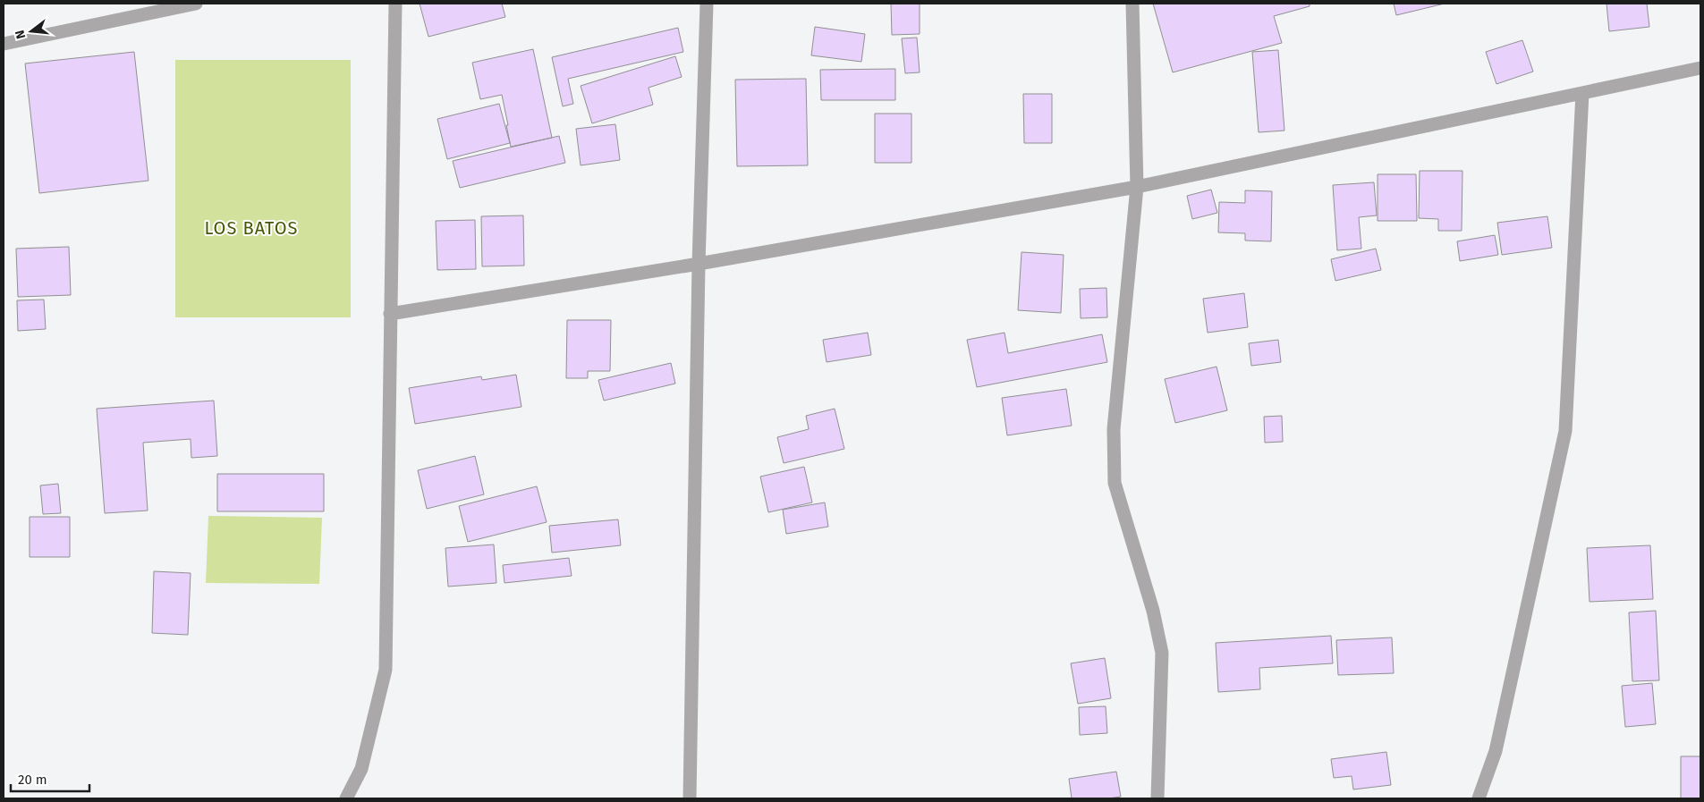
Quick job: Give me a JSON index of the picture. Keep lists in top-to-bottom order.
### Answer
{
  "districts": ["LOS BATOS"],
  "scale_bar": "20 m",
  "north": "left"
}
